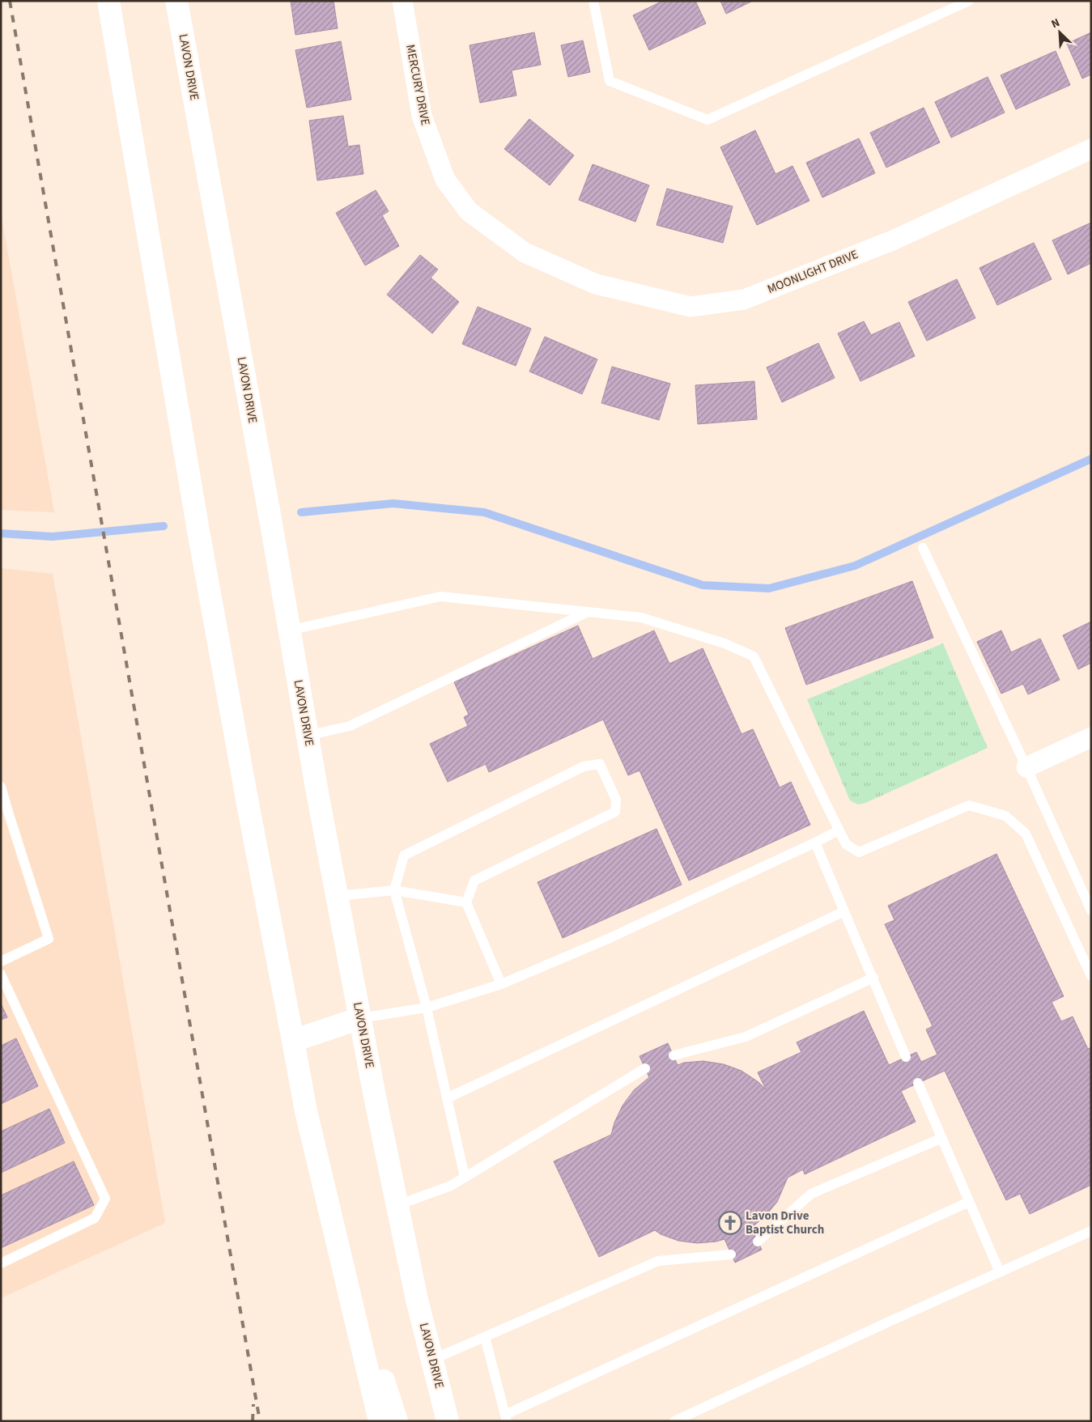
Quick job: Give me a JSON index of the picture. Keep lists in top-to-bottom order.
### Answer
{
  "streets": {
    "main road": ["LAVON DRIVE"],
    "street": ["MERCURY DRIVE", "MOONLIGHT DRIVE"]
  },
  "crossings": [
    ["MERCURY DRIVE", "MOONLIGHT DRIVE"]
  ],
  "places": {
    "church": ["Lavon Drive Baptist Church"]
  },
  "north": "top left"
}
